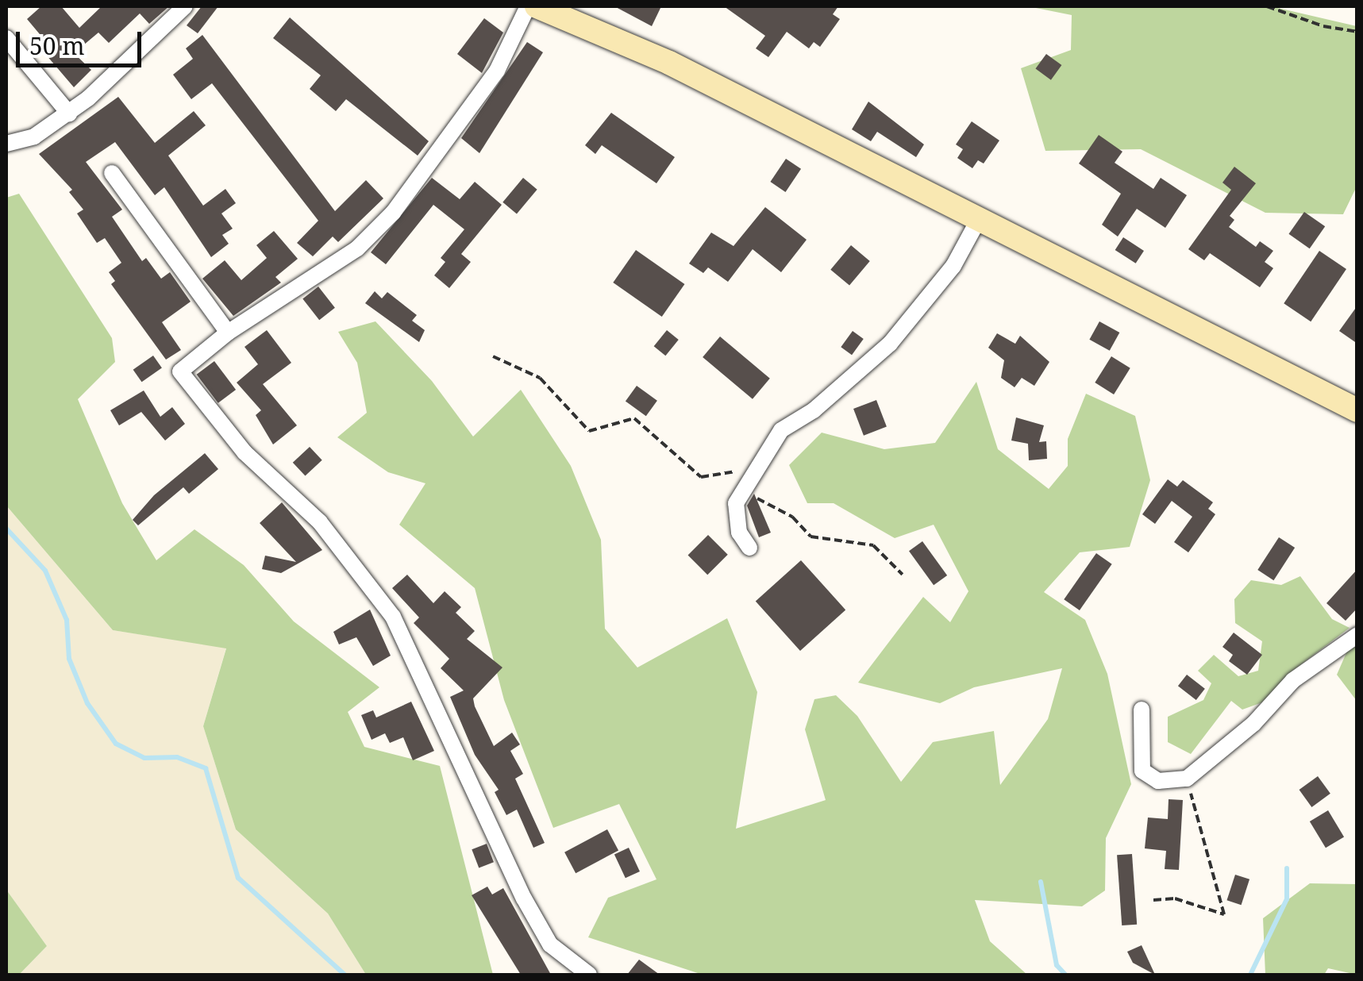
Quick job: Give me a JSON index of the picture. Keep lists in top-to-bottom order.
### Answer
{
  "scale_bar": "50 m"
}
